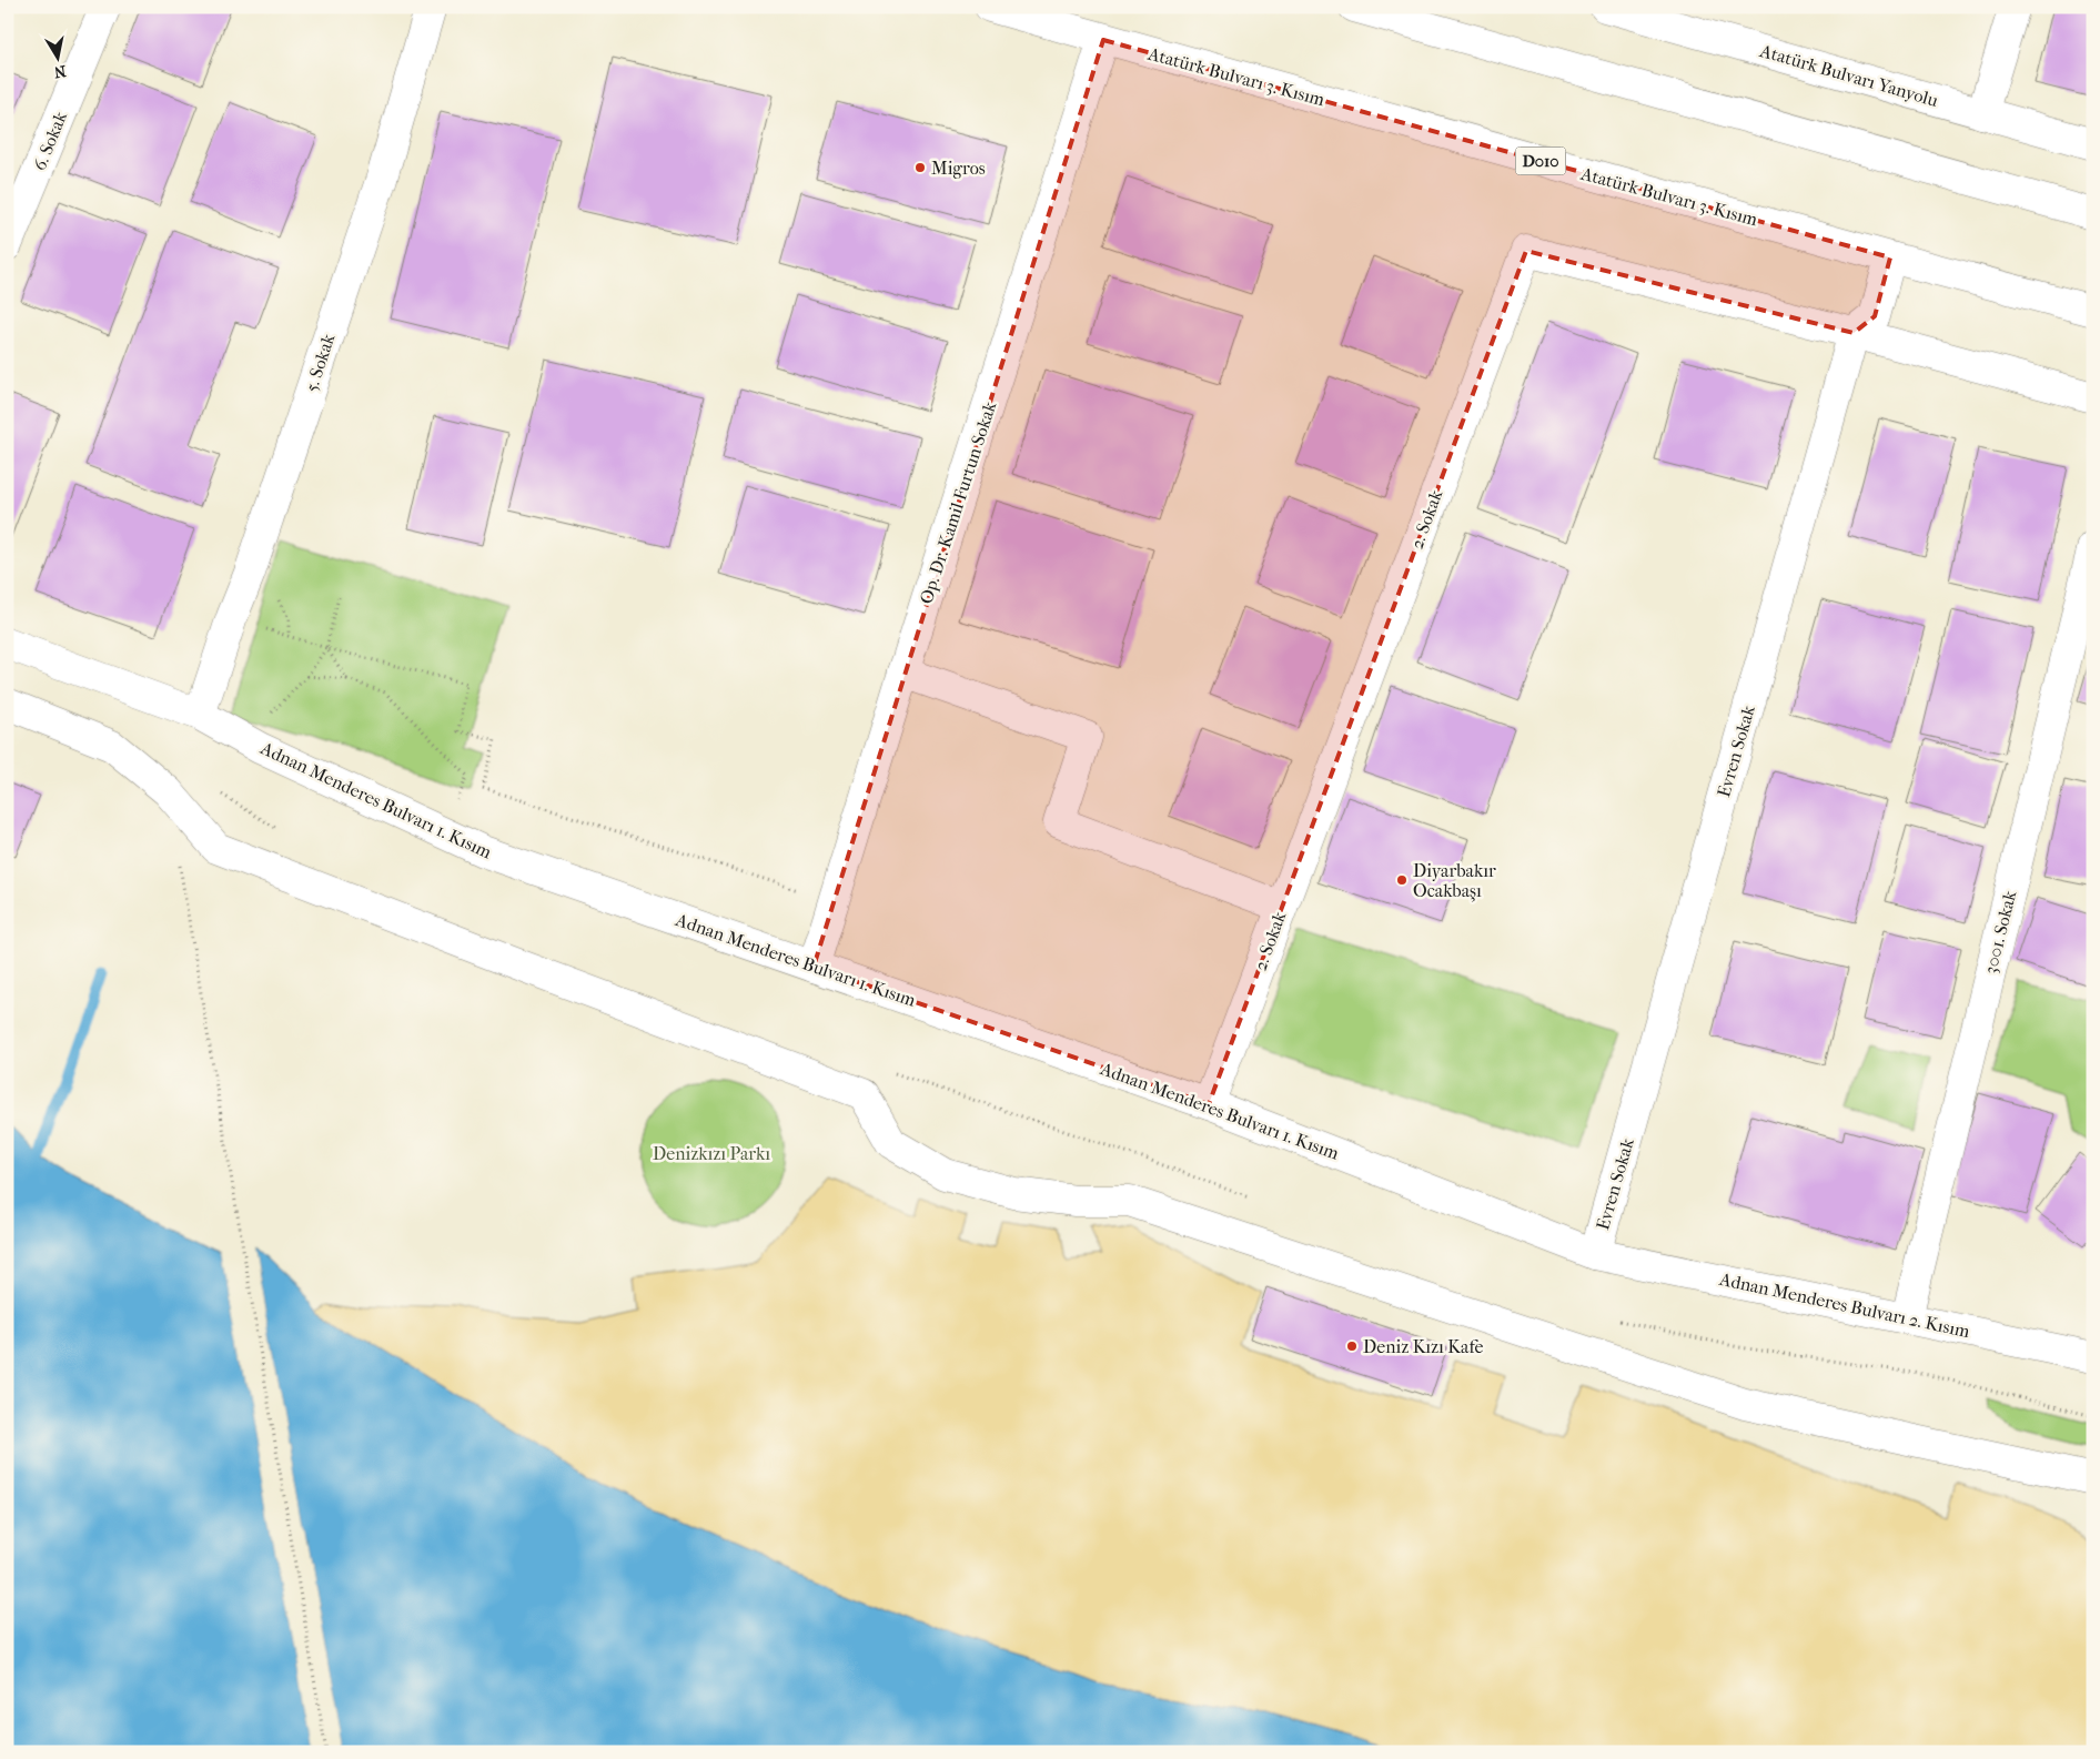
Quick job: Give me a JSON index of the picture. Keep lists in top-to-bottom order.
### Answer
{
  "streets": {
    "main road": [
      "Atatürk Bulvarı Yanyolu",
      "Atatürk Bulvarı 3. Kısım",
      "6. Sokak",
      "D010",
      "5. Sokak",
      "Op. Dr. Kamil Furtun Sokak",
      "2. Sokak",
      "Evren Sokak",
      "Adnan Menderes Bulvarı 1. Kısım",
      "3001. Sokak",
      "Adnan Menderes Bulvarı 2. Kısım"
    ]
  },
  "crossings": [
    ["Atatürk Bulvarı 3. Kısım", "Op. Dr. Kamil Furtun Sokak"],
    ["5. Sokak", "Adnan Menderes Bulvarı 1. Kısım"],
    ["Op. Dr. Kamil Furtun Sokak", "Adnan Menderes Bulvarı 1. Kısım"],
    ["2. Sokak", "Evren Sokak"],
    ["2. Sokak", "Adnan Menderes Bulvarı 1. Kısım"],
    ["Evren Sokak", "Adnan Menderes Bulvarı 1. Kısım"],
    ["Evren Sokak", "Adnan Menderes Bulvarı 2. Kısım"],
    ["Adnan Menderes Bulvarı 1. Kısım", "Adnan Menderes Bulvarı 2. Kısım"],
    ["3001. Sokak", "Adnan Menderes Bulvarı 2. Kısım"]
  ],
  "parks": ["Denizkızı Parkı"],
  "places": ["Migros", "Diyarbakır Ocakbaşı", "Deniz Kızı Kafe"],
  "north": "bottom"
}
